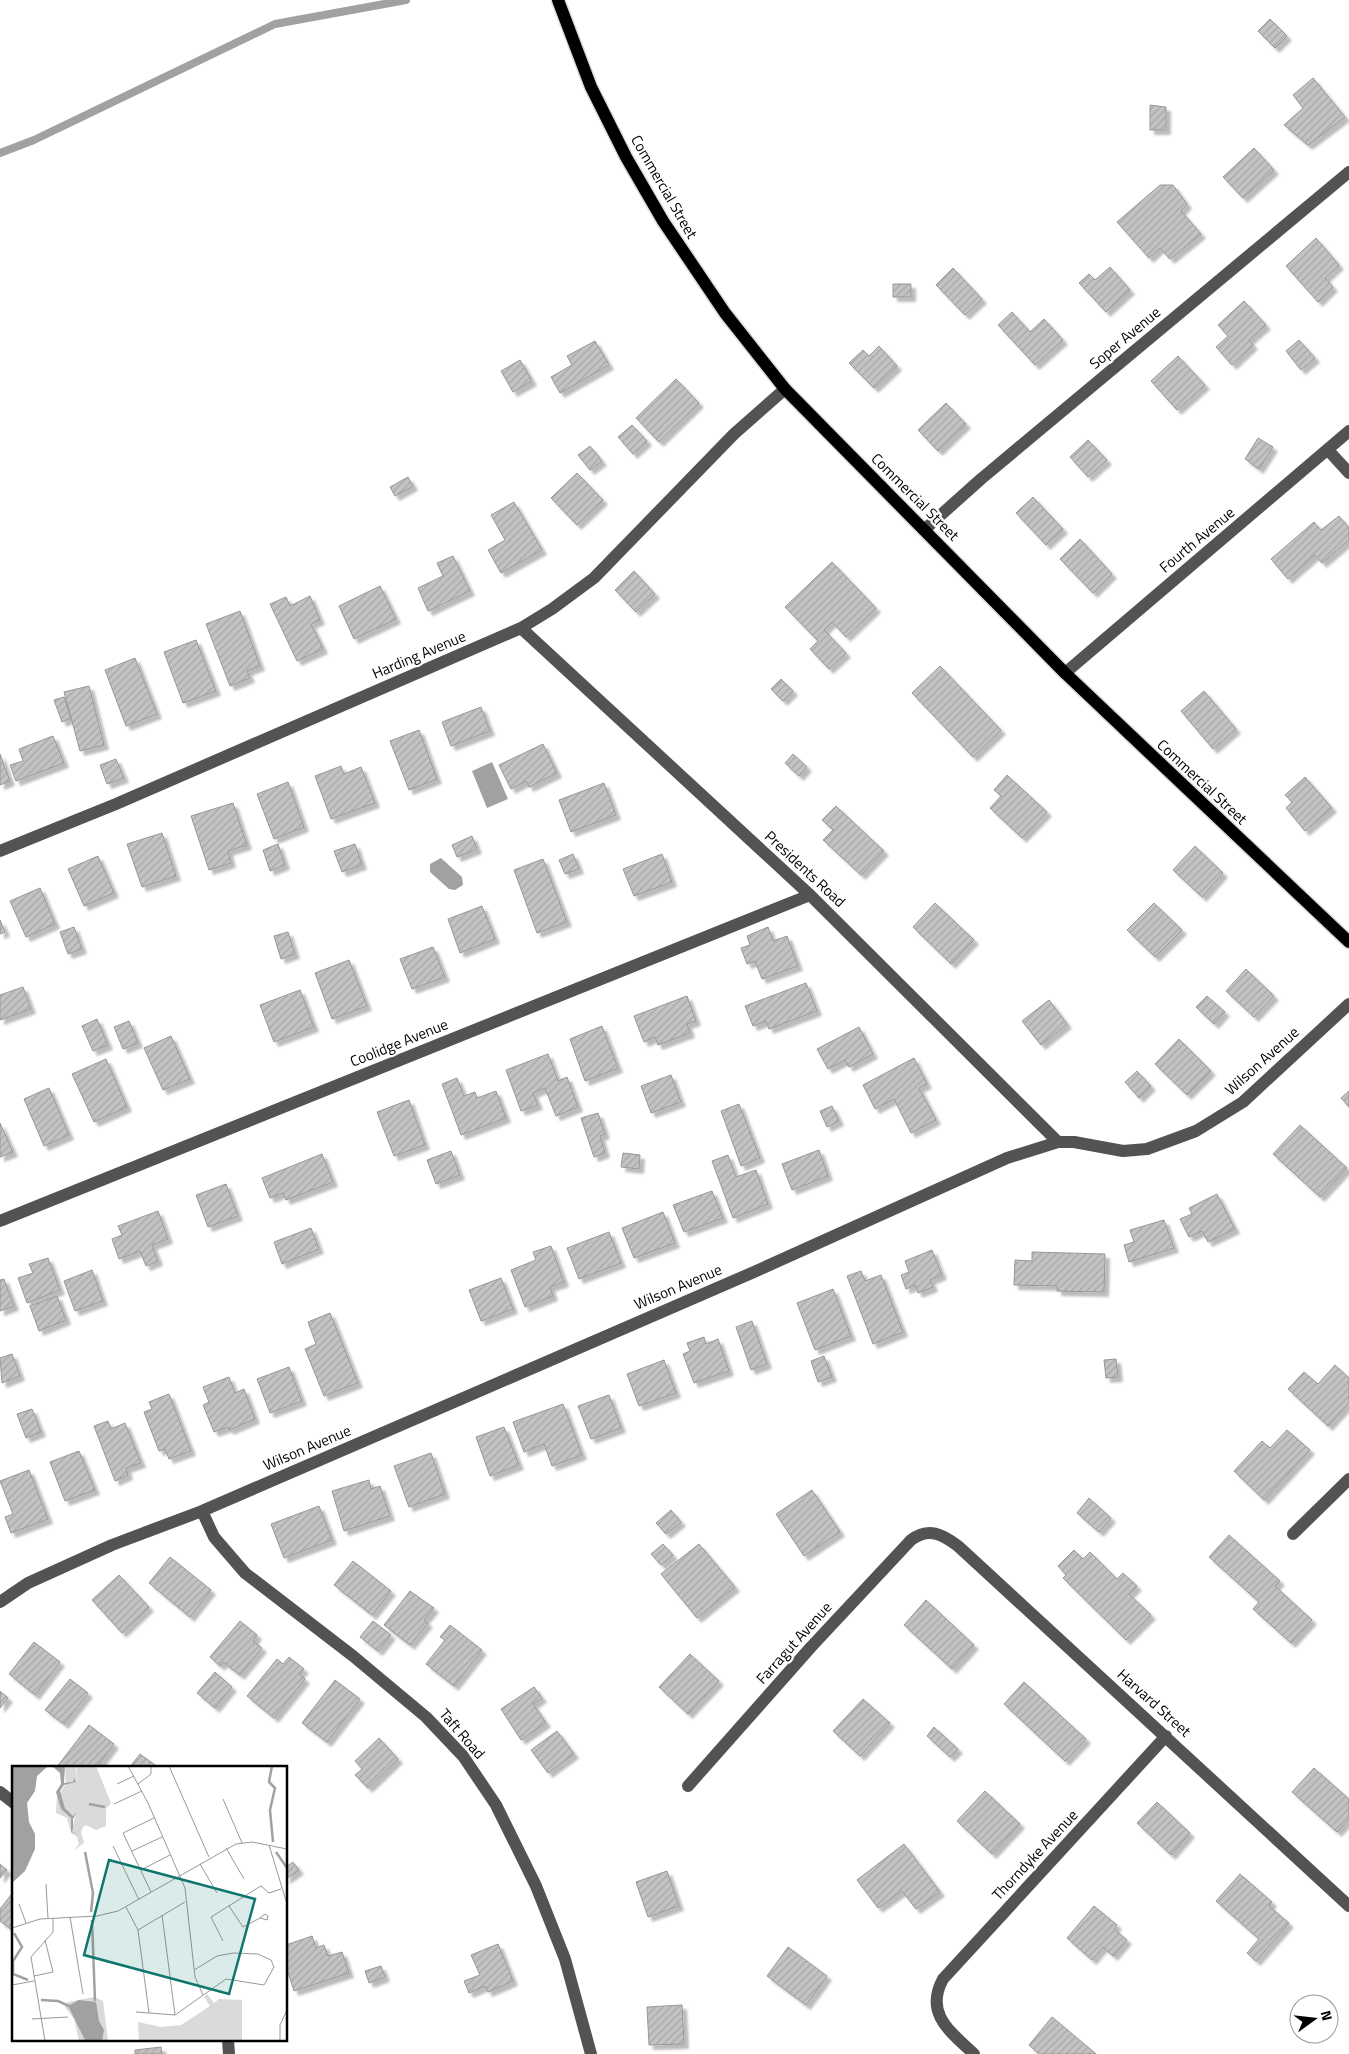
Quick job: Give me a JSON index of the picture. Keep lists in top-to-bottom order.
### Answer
{
  "streets": {
    "main road": ["Commercial Street"],
    "street": [
      "Soper Avenue",
      "Fourth Avenue",
      "Harding Avenue",
      "Presidents Road",
      "Coolidge Avenue",
      "Wilson Avenue",
      "Farragut Avenue",
      "Harvard Street",
      "Taft Road",
      "Thorndyke Avenue"
    ]
  },
  "crossings": [
    ["Commercial Street", "Soper Avenue"],
    ["Commercial Street", "Fourth Avenue"],
    ["Commercial Street", "Harding Avenue"],
    ["Harding Avenue", "Presidents Road"],
    ["Presidents Road", "Coolidge Avenue"],
    ["Presidents Road", "Wilson Avenue"],
    ["Wilson Avenue", "Taft Road"],
    ["Farragut Avenue", "Harvard Street"],
    ["Harvard Street", "Thorndyke Avenue"]
  ],
  "north": "right"
}
